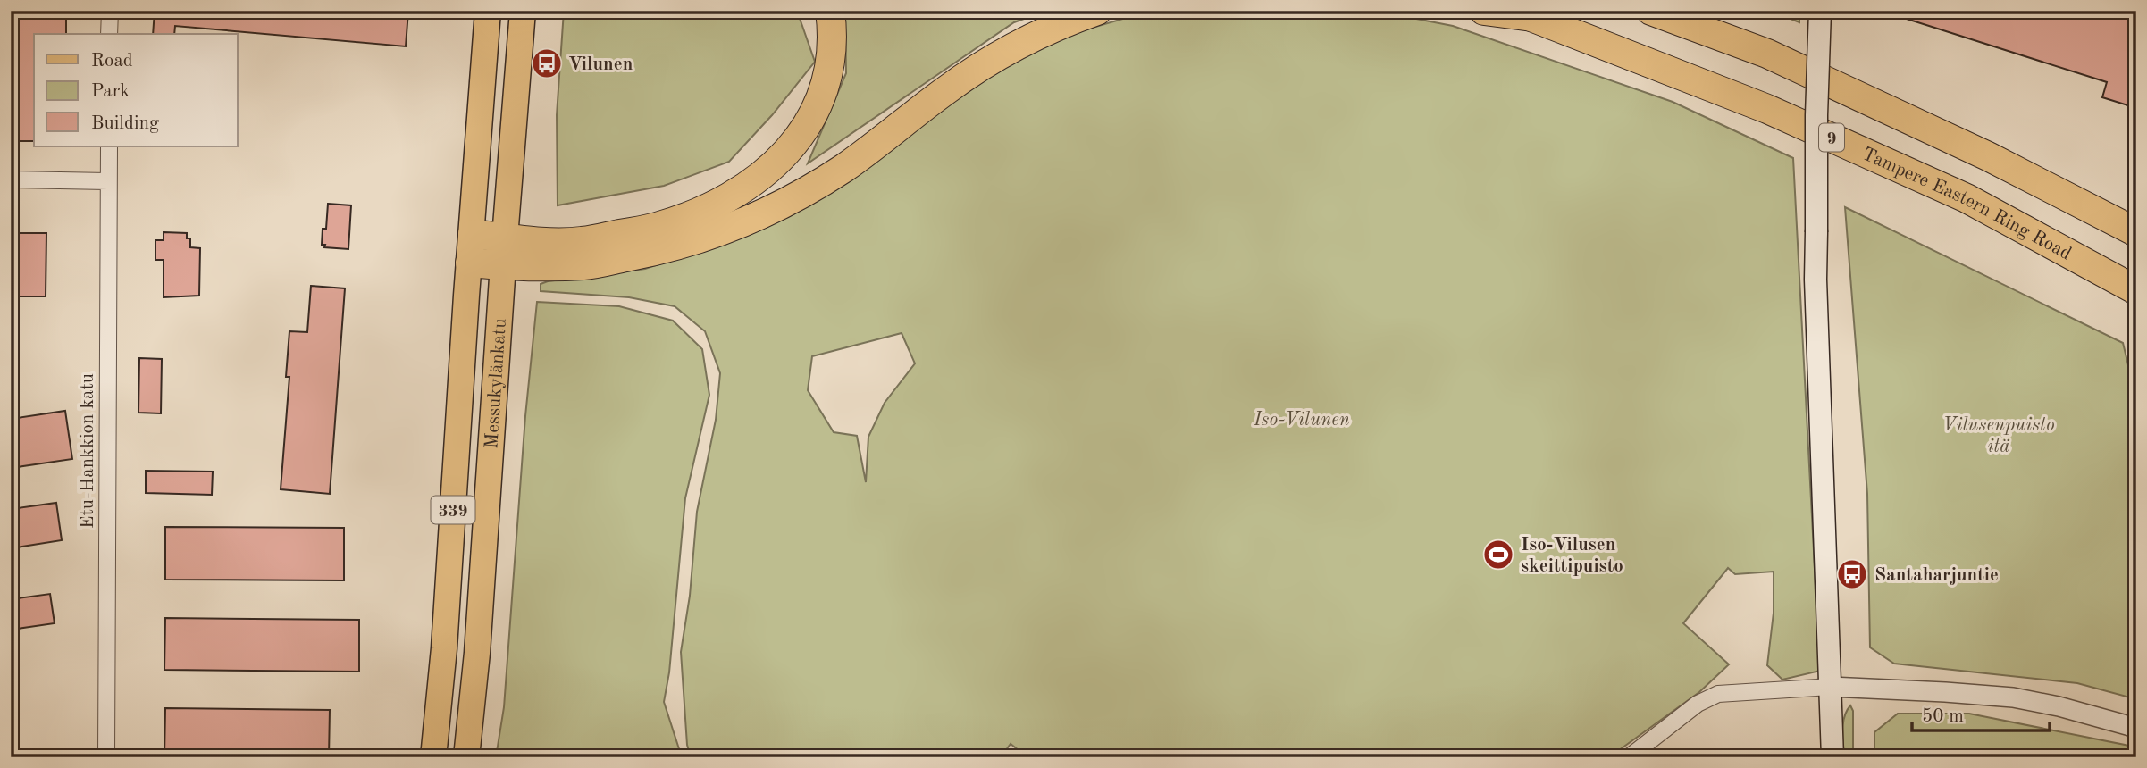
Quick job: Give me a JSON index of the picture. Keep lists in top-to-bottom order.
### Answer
{
  "streets": {
    "highway": ["9", "Tampere Eastern Ring Road"],
    "main road": ["Messukylänkatu", "339"],
    "street": ["Etu-Hankkion katu"]
  },
  "parks": ["Iso-Vilunen", "Vilusenpuisto itä"],
  "places": {
    "bus stop": ["Vilunen", "Santaharjuntie"],
    "sports": ["Iso-Vilusen skeittipuisto"]
  },
  "legend": ["Road", "Park", "Building"],
  "scale_bar": "50 m"
}
